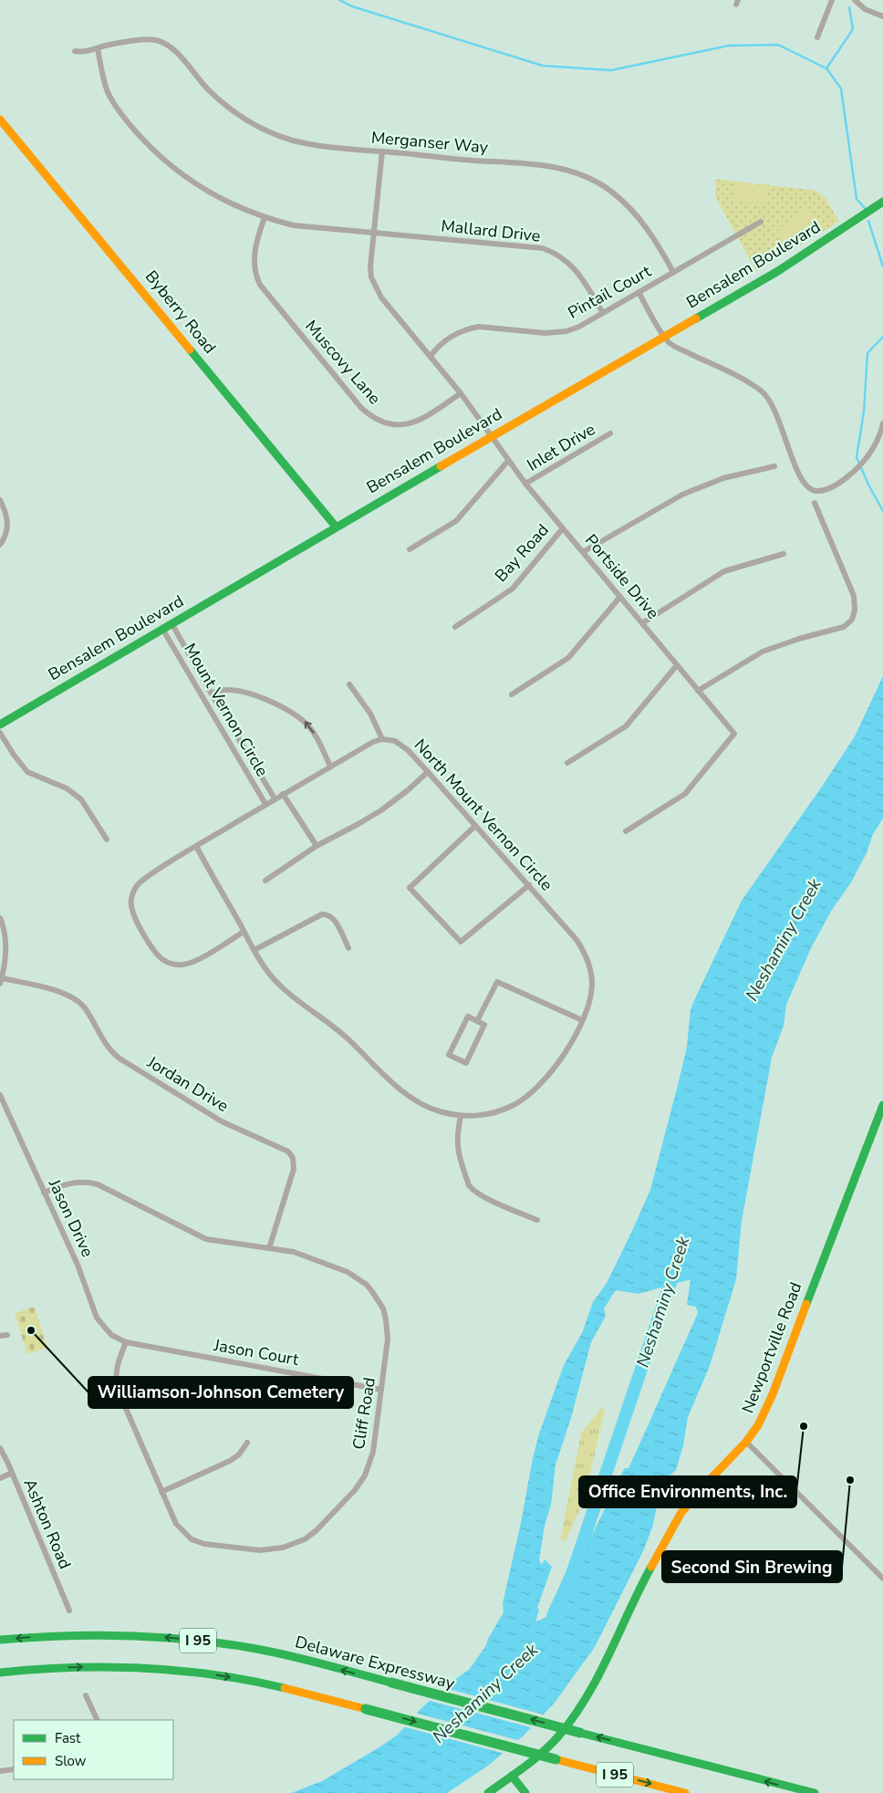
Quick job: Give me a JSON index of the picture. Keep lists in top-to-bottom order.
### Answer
{
  "streets": {
    "main road": [
      "Bensalem Boulevard",
      "Byberry Road",
      "Newportville Road",
      "I 95",
      "Delaware Expressway"
    ],
    "street": [
      "Merganser Way",
      "Mallard Drive",
      "Pintail Court",
      "Muscovy Lane",
      "Inlet Drive",
      "Bay Road",
      "Portside Drive",
      "Mount Vernon Circle",
      "North Mount Vernon Circle",
      "Jordan Drive",
      "Jason Drive",
      "Jason Court",
      "Cliff Road",
      "Ashton Road"
    ]
  },
  "crossings": [
    ["Merganser Way", "Mallard Drive"],
    ["Merganser Way", "Pintail Court"],
    ["Mallard Drive", "Pintail Court"],
    ["Mallard Drive", "Muscovy Lane"],
    ["Bensalem Boulevard", "Byberry Road"],
    ["Bensalem Boulevard", "Portside Drive"],
    ["Bensalem Boulevard", "Mount Vernon Circle"],
    ["Inlet Drive", "Portside Drive"],
    ["Bay Road", "Portside Drive"],
    ["Jordan Drive", "Cliff Road"],
    ["Jason Drive", "Jason Court"],
    ["Jason Drive", "Cliff Road"],
    ["Jason Court", "Cliff Road"]
  ],
  "water": ["Neshaminy Creek"],
  "places": ["Williamson-Johnson Cemetery", "Office Environments, Inc.", "Second Sin Brewing"],
  "legend": ["Fast", "Slow"]
}
